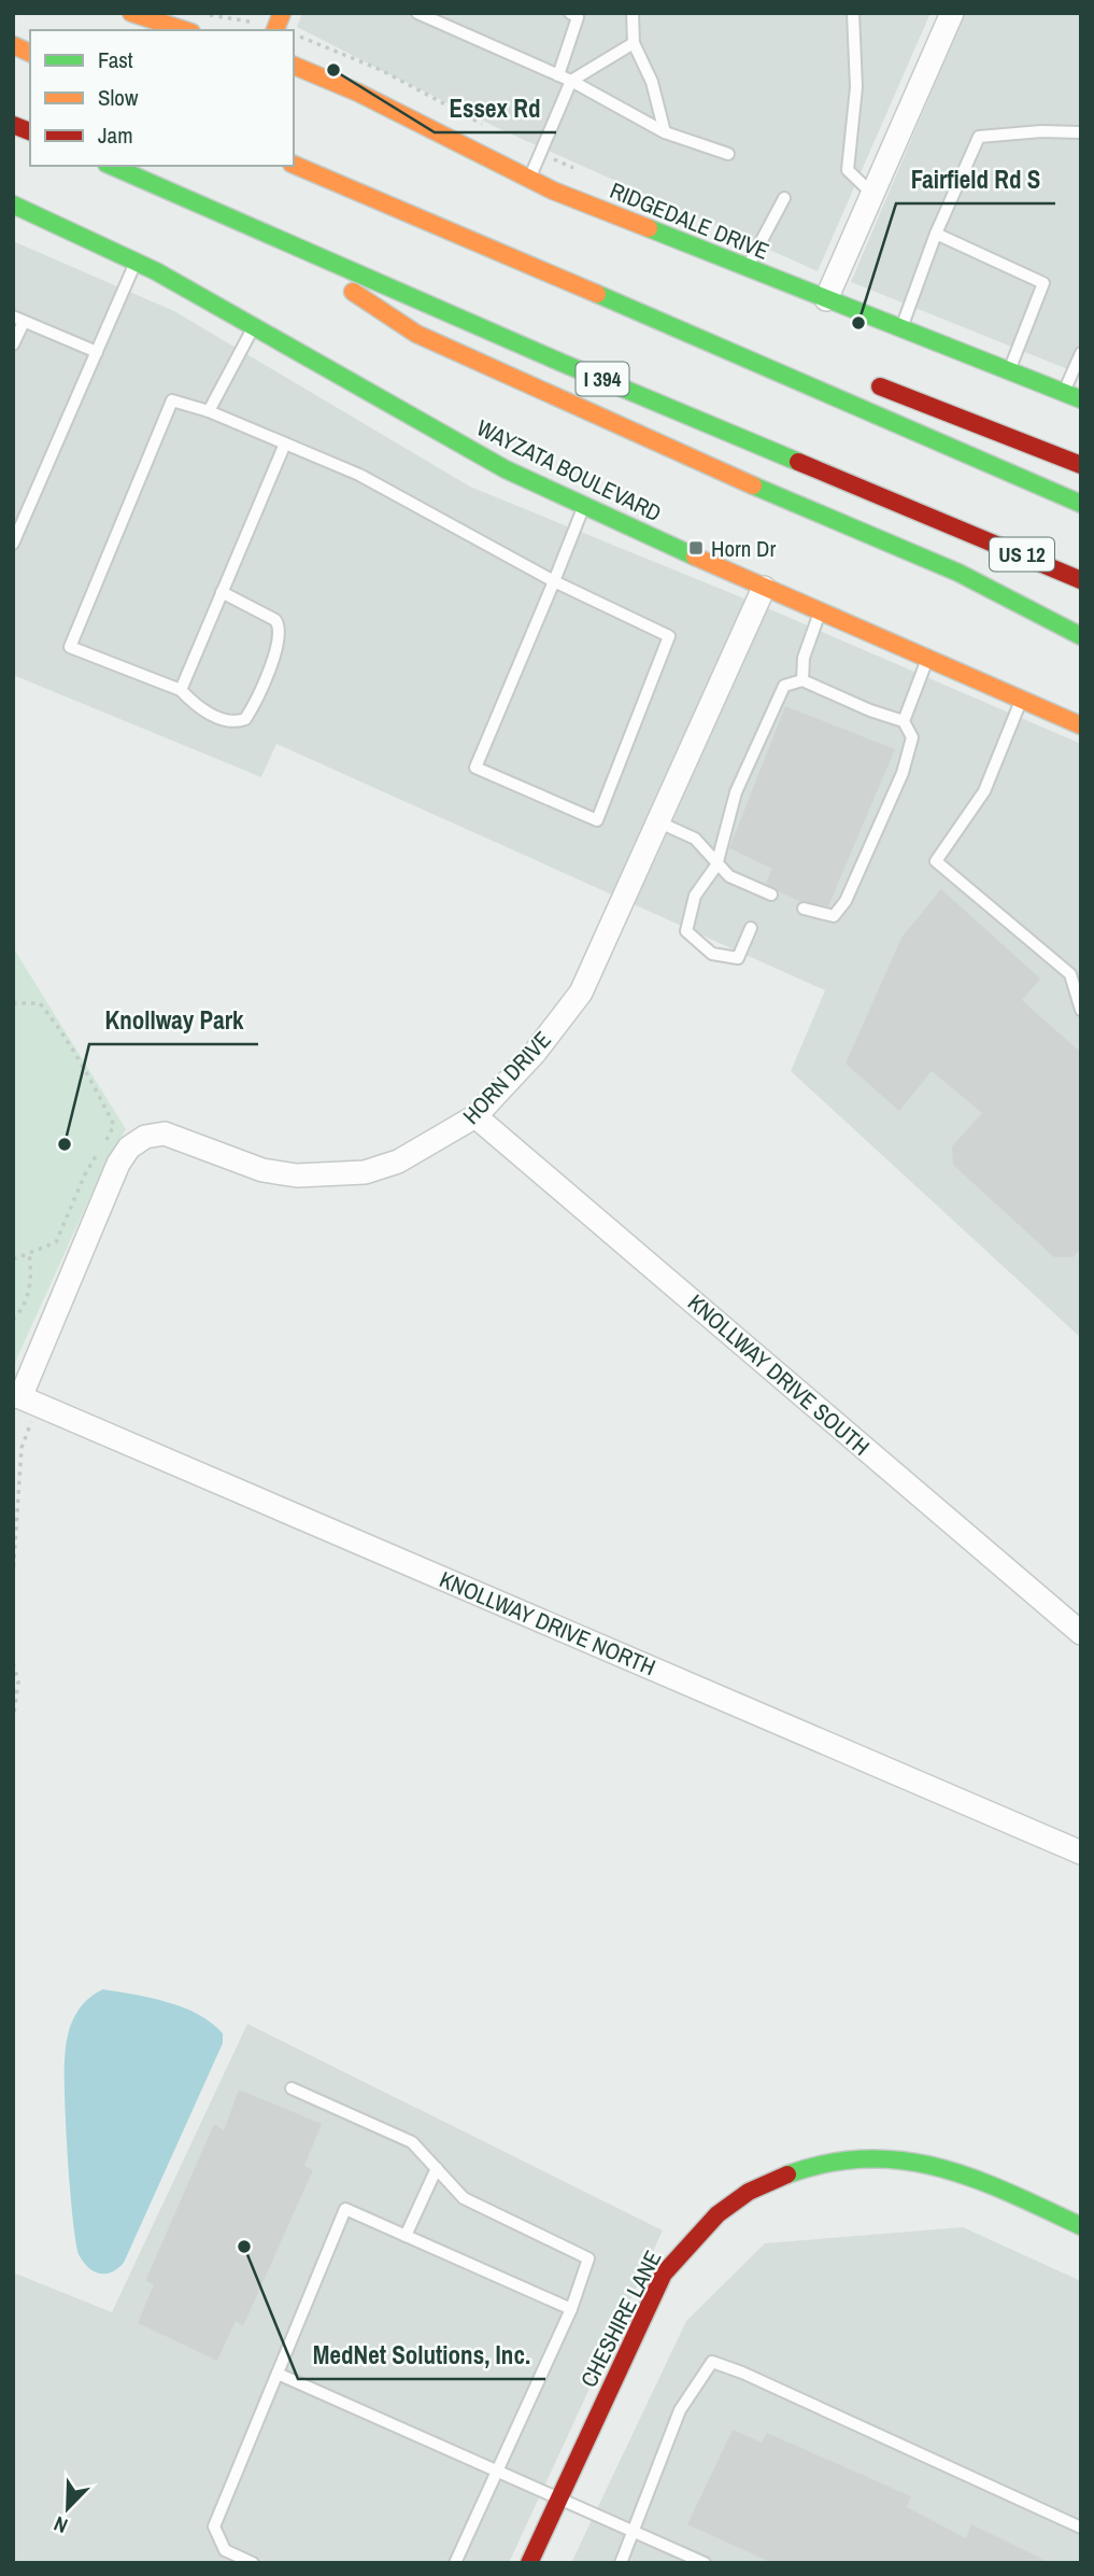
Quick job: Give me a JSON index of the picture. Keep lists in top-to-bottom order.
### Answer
{
  "streets": {
    "main road": [
      "RIDGEDALE DRIVE",
      "I 394",
      "WAYZATA BOULEVARD",
      "US 12",
      "CHESHIRE LANE"
    ],
    "street": ["HORN DRIVE", "KNOLLWAY DRIVE SOUTH", "KNOLLWAY DRIVE NORTH"]
  },
  "crossings": [
    ["I 394", "US 12"],
    ["WAYZATA BOULEVARD", "HORN DRIVE"],
    ["HORN DRIVE", "KNOLLWAY DRIVE SOUTH"],
    ["HORN DRIVE", "KNOLLWAY DRIVE NORTH"]
  ],
  "places": {
    "other": [
      "Essex Rd",
      "Fairfield Rd S",
      "Knollway Park",
      "MedNet Solutions, Inc."
    ],
    "transit": ["Horn Dr"]
  },
  "legend": ["Fast", "Slow", "Jam"],
  "north": "bottom left"
}
